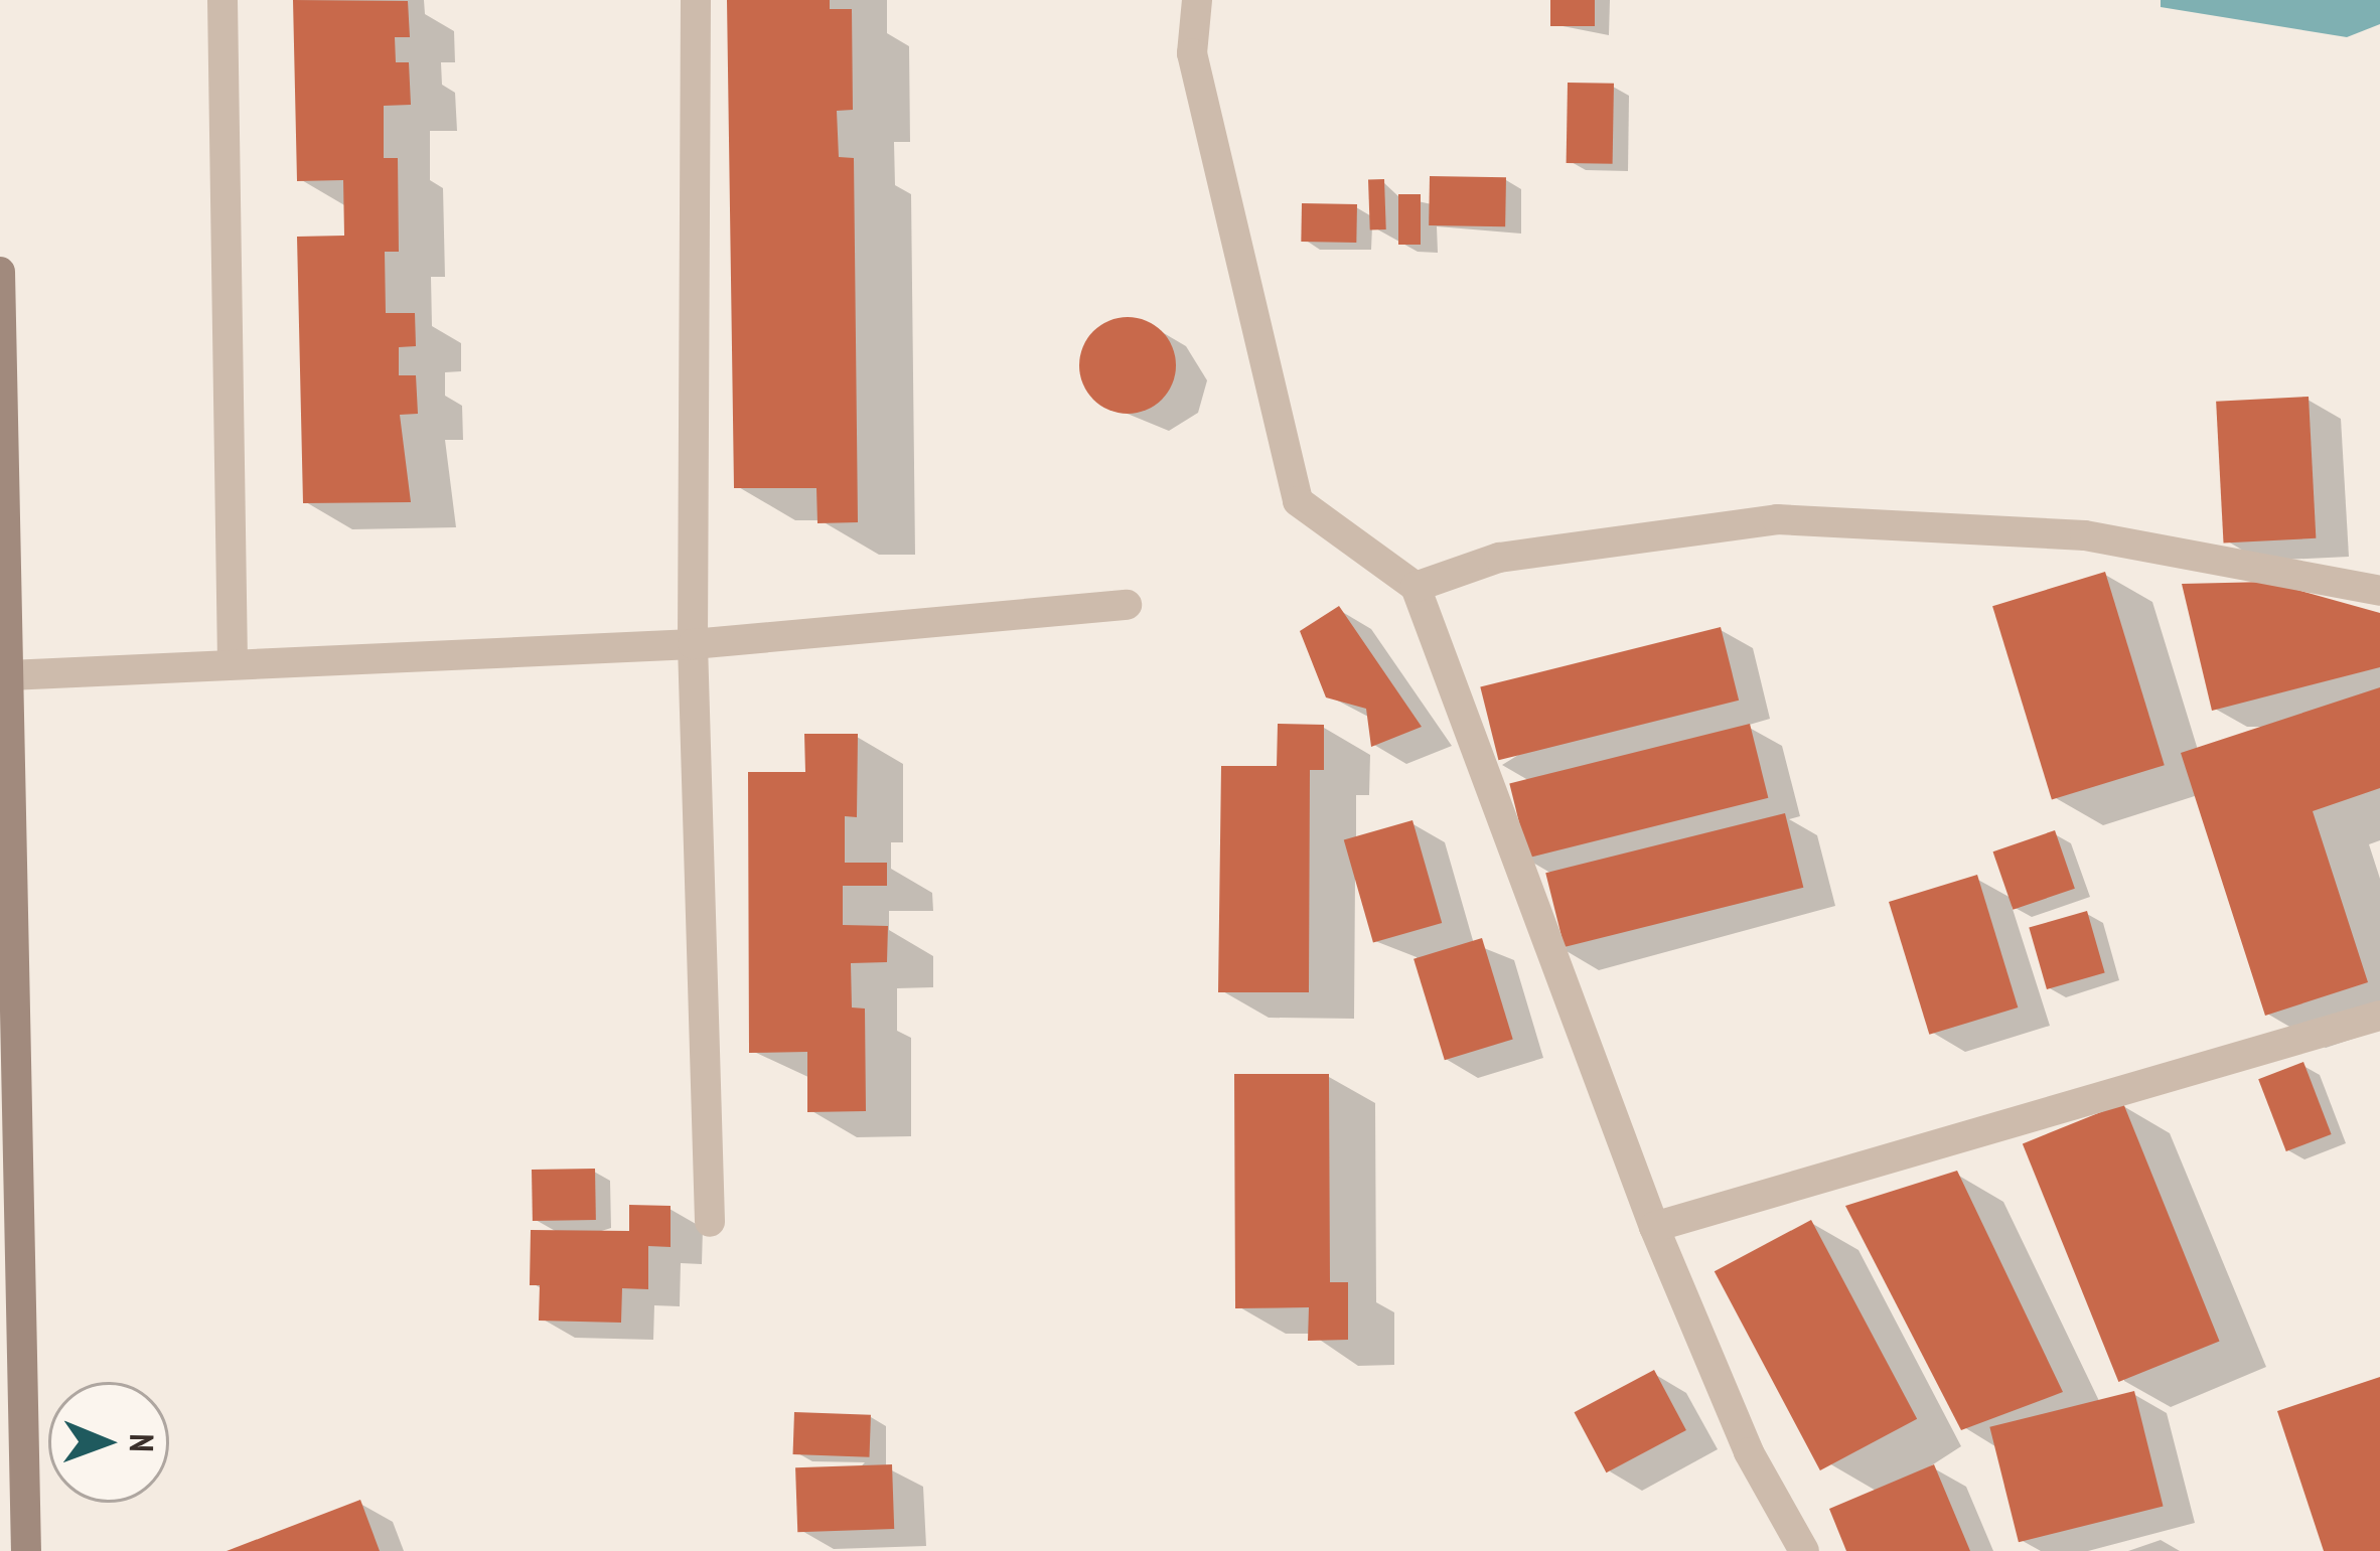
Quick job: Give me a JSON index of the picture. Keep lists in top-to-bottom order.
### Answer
{
  "north": "right"
}
